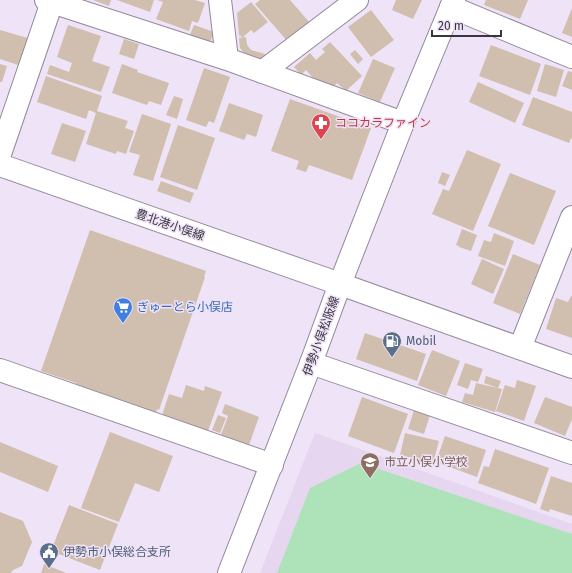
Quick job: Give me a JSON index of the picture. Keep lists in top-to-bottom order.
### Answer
{
  "streets": {
    "street": ["豊北港小俣線", "伊勢小俣松阪線"]
  },
  "crossings": [
    ["豊北港小俣線", "伊勢小俣松阪線"]
  ],
  "places": {
    "pharmacy": ["ココカラファイン"],
    "supermarket": ["ぎゅーとら小俣店"],
    "fuel station": ["Mobil"],
    "school or university": ["市立小俣小学校"],
    "public building": ["伊勢市小俣総合支所"]
  },
  "scale_bar": "20 m"
}
